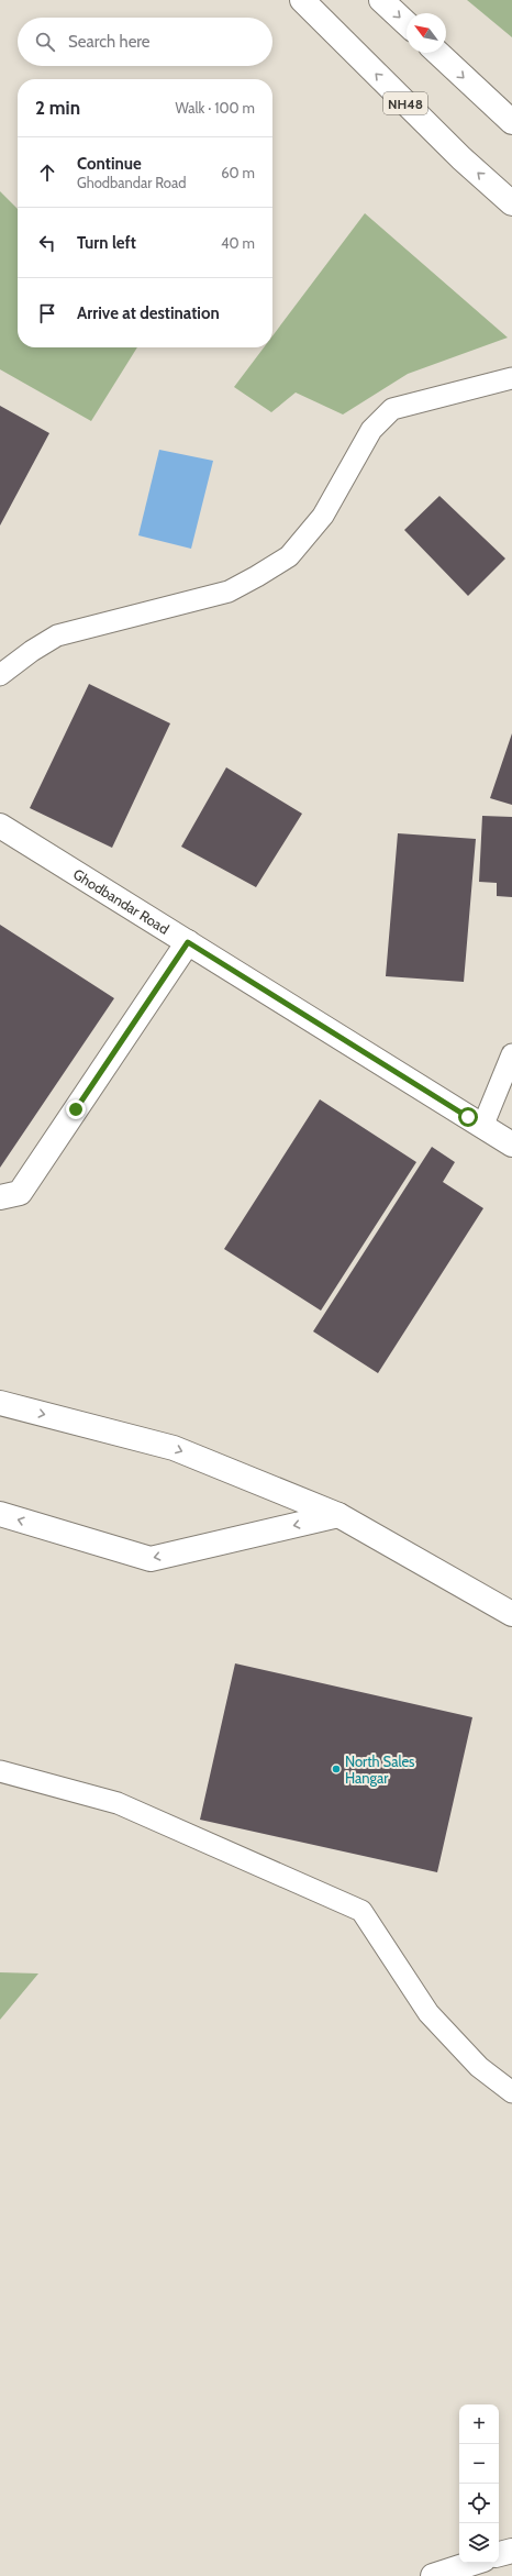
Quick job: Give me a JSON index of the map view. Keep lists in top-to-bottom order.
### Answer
{
  "streets": {
    "main road": ["NH48", "Ghodbandar Road"]
  },
  "places": ["North Sales Hangar"],
  "north": "top left",
  "page": {
    "search": "Search here",
    "heading": ["2 min", "Walk · 100 m"],
    "list": [
      ["Continue", "Ghodbandar Road", "60 m"],
      ["Turn left", "40 m"],
      "Arrive at destination"
    ],
    "map_buttons": ["+", "−"]
  }
}
